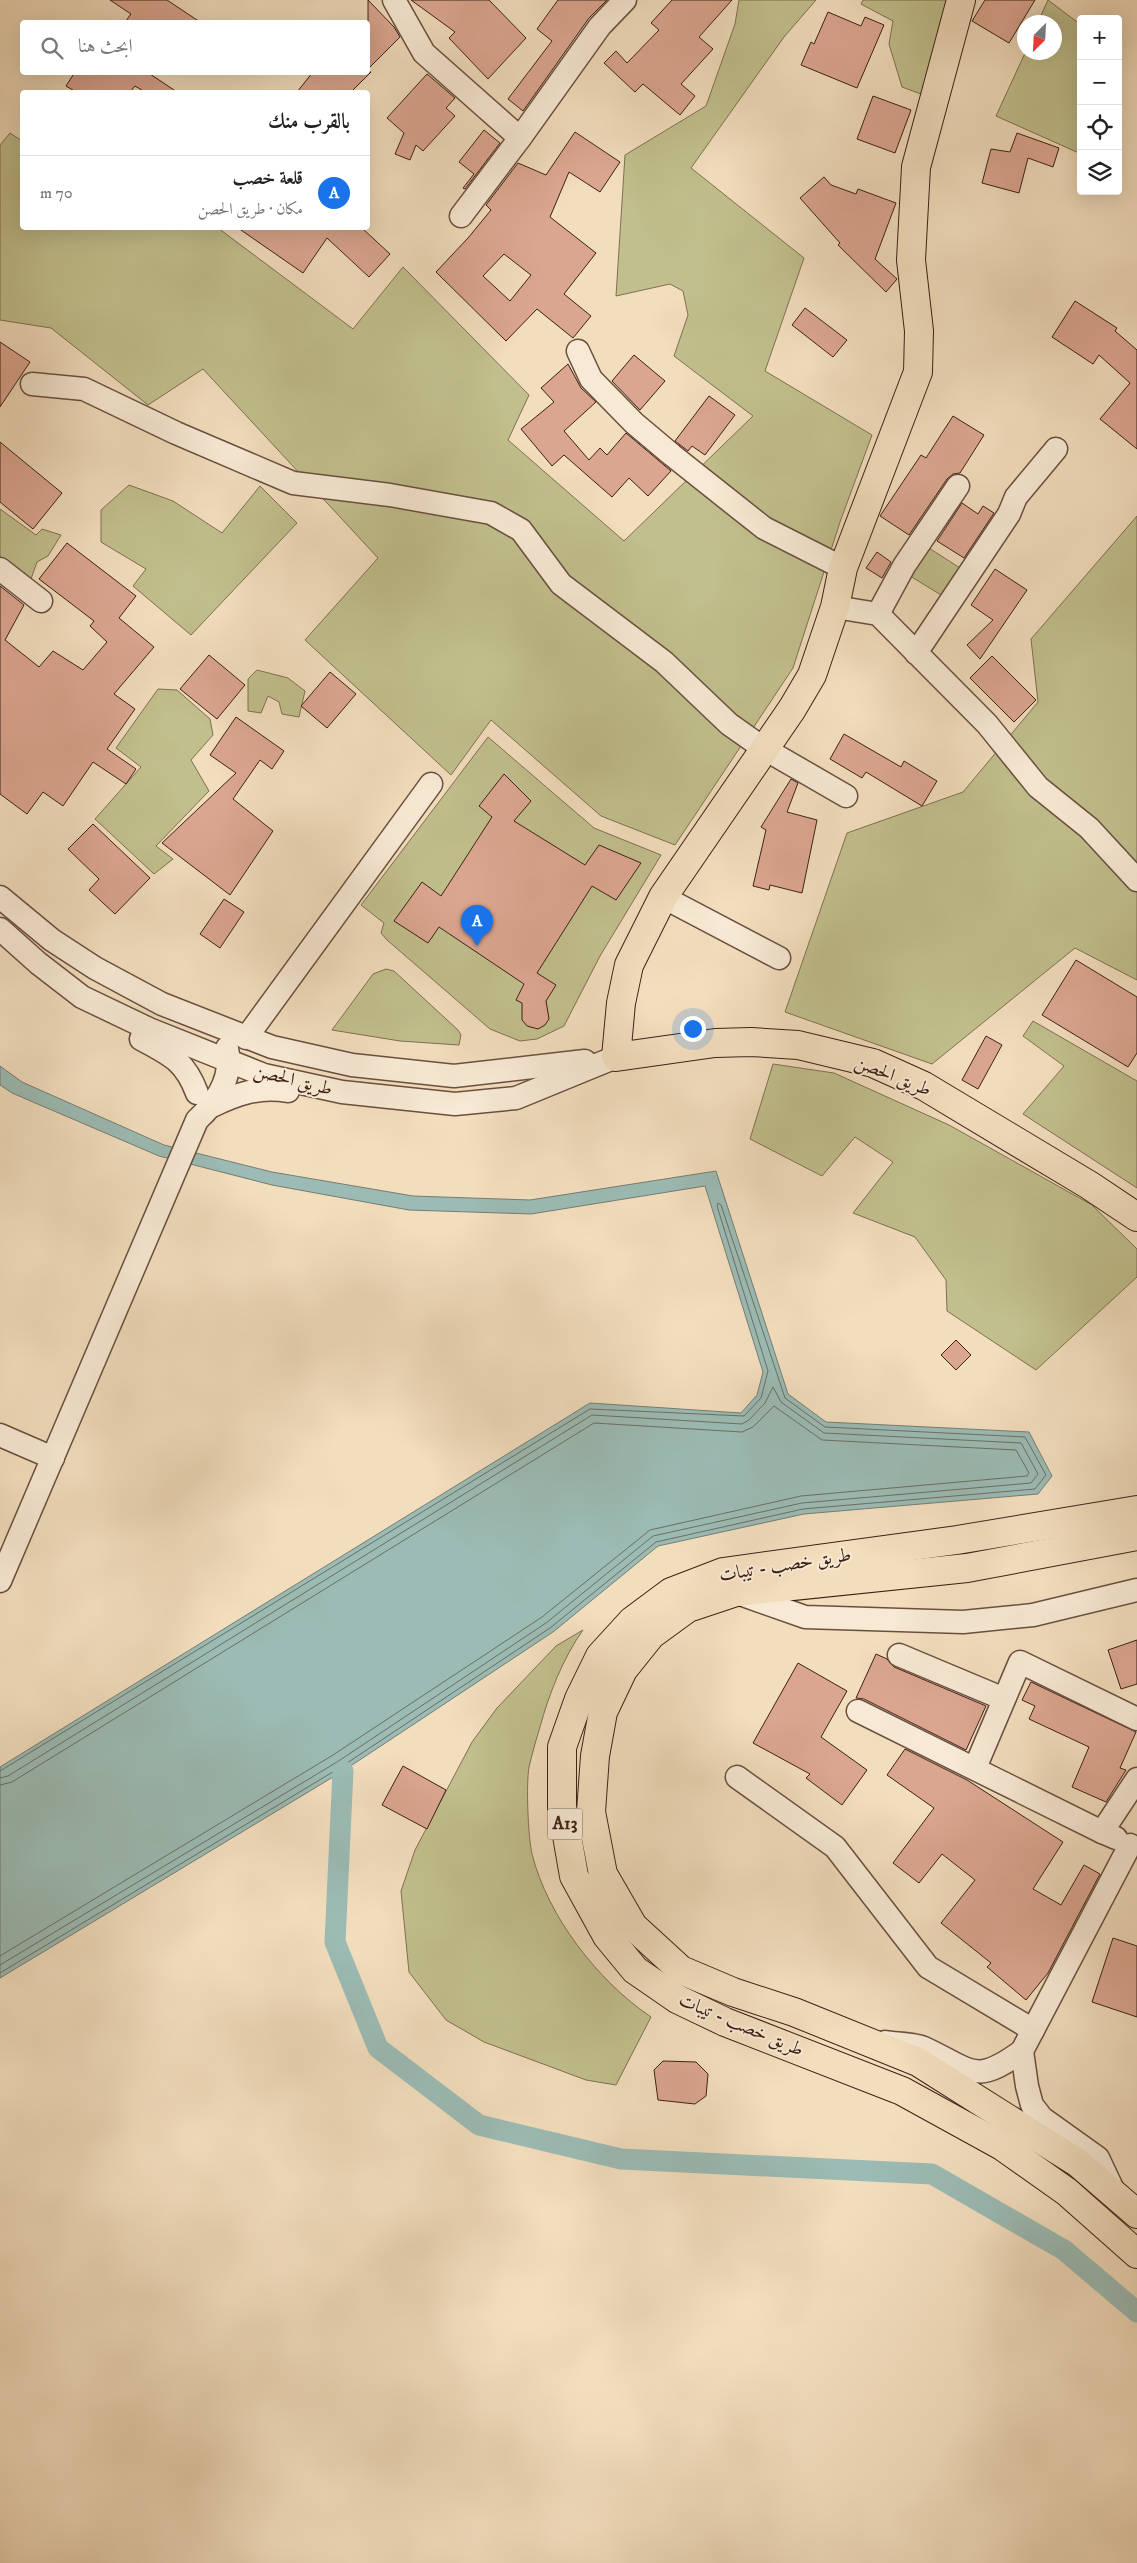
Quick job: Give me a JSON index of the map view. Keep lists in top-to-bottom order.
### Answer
{
  "streets": {
    "main road": ["طريق الحصن", "طريق خصب - تيبات", "A13"]
  },
  "north": "bottom left",
  "page": {
    "map_buttons": ["+", "−"],
    "search": "ابحث هنا",
    "heading": "بالقرب منك",
    "list": [
      {
        "mark": "A",
        "name": "قلعة خصب",
        "note": "مكان · طريق الحصن",
        "value": "70 m"
      }
    ],
    "pins": "A"
  }
}
